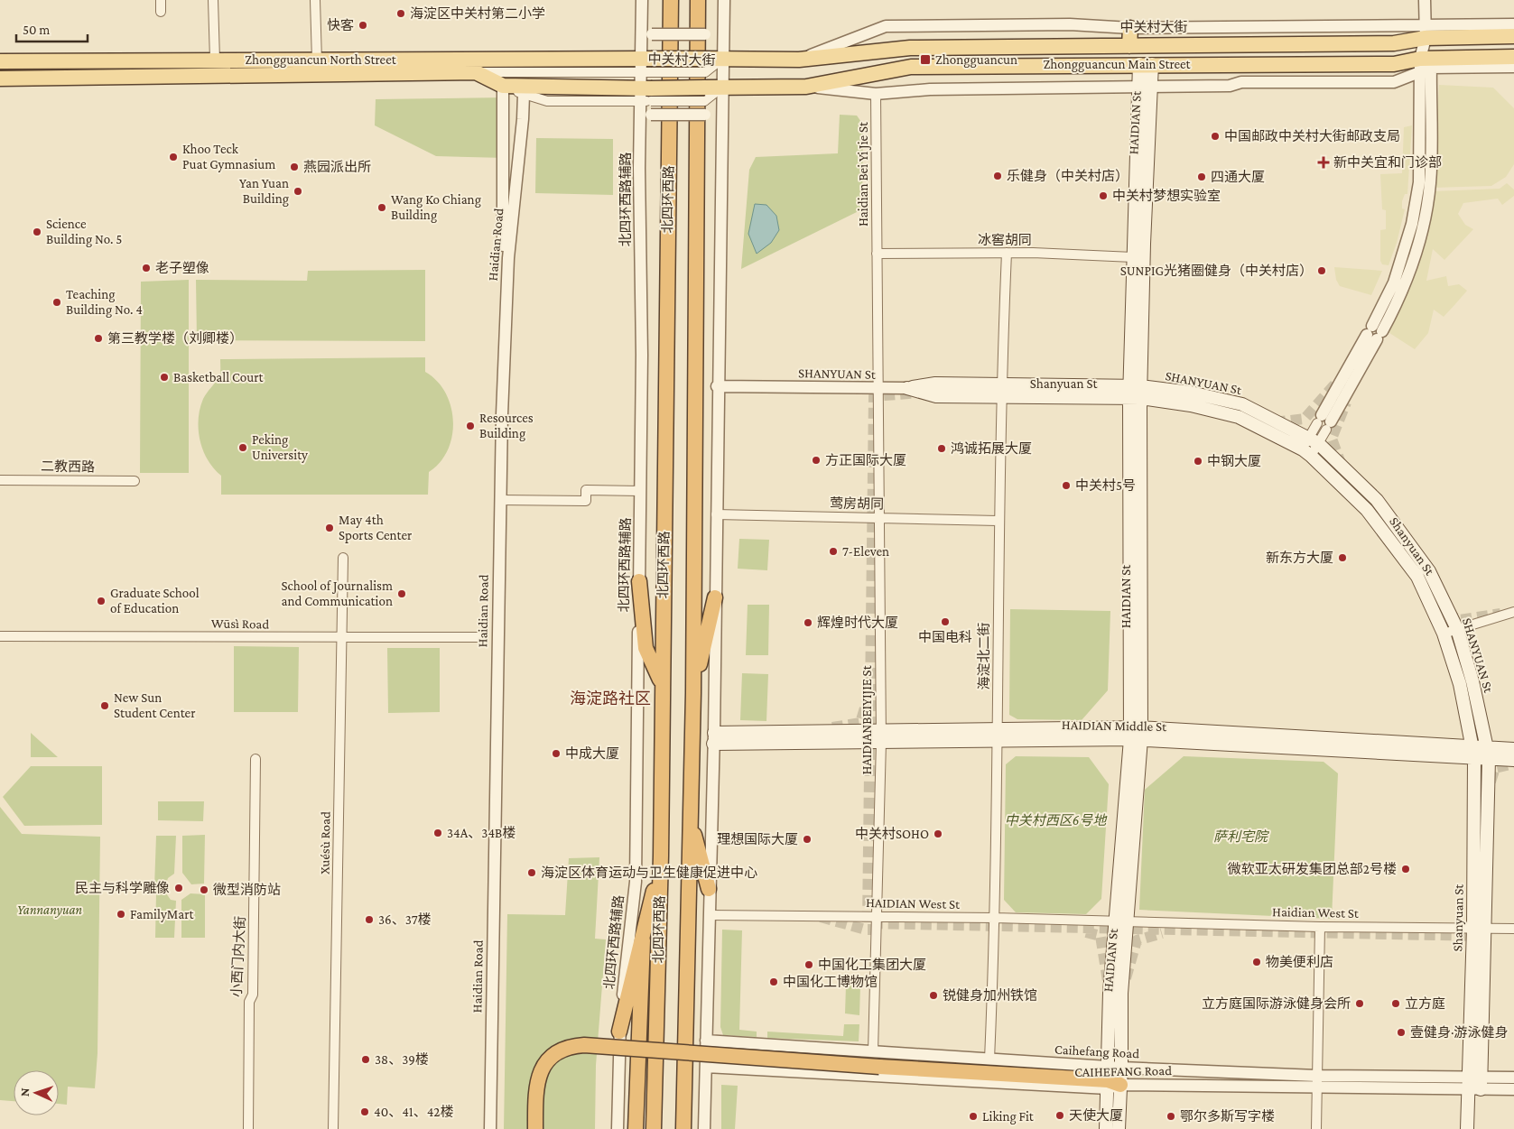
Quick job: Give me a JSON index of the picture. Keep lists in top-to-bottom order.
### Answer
{
  "streets": {
    "highway": ["北四环西路"],
    "main road": [
      "中关村大街",
      "Zhongguancun North Street",
      "Zhongguancun Main Street",
      "HAIDIAN St",
      "SHANYUAN St",
      "Shanyuan St",
      "HAIDIAN Middle St"
    ],
    "street": [
      "Haidian Bei Yi Jie St",
      "北四环西路辅路",
      "冰窖胡同",
      "Haidian Road",
      "二教西路",
      "莺房胡同",
      "Wūsì Road",
      "海淀北二街",
      "HAIDIANBEIYIJIE St",
      "Xuésù Road",
      "HAIDIAN West St",
      "Haidian West St",
      "小西门内大街",
      "Caihefang Road",
      "CAIHEFANG Road"
    ]
  },
  "crossings": [
    ["中关村大街", "Zhongguancun North Street"],
    ["中关村大街", "Zhongguancun Main Street"],
    ["中关村大街", "北四环西路辅路"],
    ["Zhongguancun North Street", "北四环西路辅路"],
    ["Zhongguancun North Street", "Haidian Road"],
    ["Zhongguancun Main Street", "HAIDIAN St"],
    ["HAIDIAN St", "冰窖胡同"],
    ["HAIDIAN St", "SHANYUAN St"],
    ["HAIDIAN St", "Shanyuan St"],
    ["HAIDIAN St", "HAIDIAN Middle St"],
    ["HAIDIAN St", "HAIDIAN West St"],
    ["HAIDIAN St", "Haidian West St"],
    ["HAIDIAN St", "Caihefang Road"],
    ["HAIDIAN St", "CAIHEFANG Road"],
    ["Haidian Bei Yi Jie St", "冰窖胡同"],
    ["Haidian Bei Yi Jie St", "SHANYUAN St"],
    ["Haidian Bei Yi Jie St", "HAIDIANBEIYIJIE St"],
    ["冰窖胡同", "海淀北二街"],
    ["SHANYUAN St", "Shanyuan St"],
    ["SHANYUAN St", "海淀北二街"],
    ["SHANYUAN St", "HAIDIANBEIYIJIE St"],
    ["SHANYUAN St", "HAIDIAN Middle St"],
    ["Shanyuan St", "海淀北二街"],
    ["Shanyuan St", "HAIDIAN Middle St"],
    ["Shanyuan St", "Haidian West St"],
    ["Shanyuan St", "Caihefang Road"],
    ["莺房胡同", "海淀北二街"],
    ["莺房胡同", "HAIDIANBEIYIJIE St"],
    ["Wūsì Road", "Xuésù Road"],
    ["海淀北二街", "HAIDIAN Middle St"],
    ["海淀北二街", "HAIDIAN West St"],
    ["海淀北二街", "Caihefang Road"],
    ["HAIDIANBEIYIJIE St", "HAIDIAN Middle St"],
    ["HAIDIANBEIYIJIE St", "HAIDIAN West St"],
    ["HAIDIANBEIYIJIE St", "Caihefang Road"],
    ["HAIDIAN West St", "Haidian West St"],
    ["Caihefang Road", "CAIHEFANG Road"]
  ],
  "districts": ["海淀路社区"],
  "parks": ["中关村西区6号地", "萨利宅院", "Yannanyuan"],
  "places": {
    "other": [
      "海淀区中关村第二小学",
      "快客",
      "中国邮政中关村大街邮政支局",
      "Khoo Teck Puat Gymnasium",
      "燕园派出所",
      "乐健身（中关村店）",
      "四通大厦",
      "Yan Yuan Building",
      "中关村梦想实验室",
      "Wang Ko Chiang Building",
      "Science Building No. 5",
      "老子塑像",
      "SUNPIG光猪圈健身（中关村店）",
      "Teaching Building No. 4",
      "第三教学楼（刘卿楼）",
      "Basketball Court",
      "Resources Building",
      "Peking University",
      "鸿诚拓展大厦",
      "方正国际大厦",
      "中钢大厦",
      "中关村5号",
      "May 4th Sports Center",
      "7-Eleven",
      "新东方大厦",
      "School of Journalism and Communication",
      "Graduate School of Education",
      "中国电科",
      "辉煌时代大厦",
      "New Sun Student Center",
      "中成大厦",
      "34A、34B楼",
      "中关村SOHO",
      "理想国际大厦",
      "微软亚太研发集团总部2号楼",
      "海淀区体育运动与卫生健康促进中心",
      "民主与科学雕像",
      "微型消防站",
      "FamilyMart",
      "36、37楼",
      "物美便利店",
      "中国化工集团大厦",
      "中国化工博物馆",
      "锐健身加州铁馆",
      "立方庭国际游泳健身会所",
      "立方庭",
      "壹健身·游泳健身",
      "38、39楼",
      "40、41、42楼",
      "天使大厦",
      "Liking Fit",
      "鄂尔多斯写字楼"
    ],
    "transit": ["Zhongguancun"],
    "health": ["新中关宜和门诊部"]
  },
  "scale_bar": "50 m",
  "north": "left"
}
